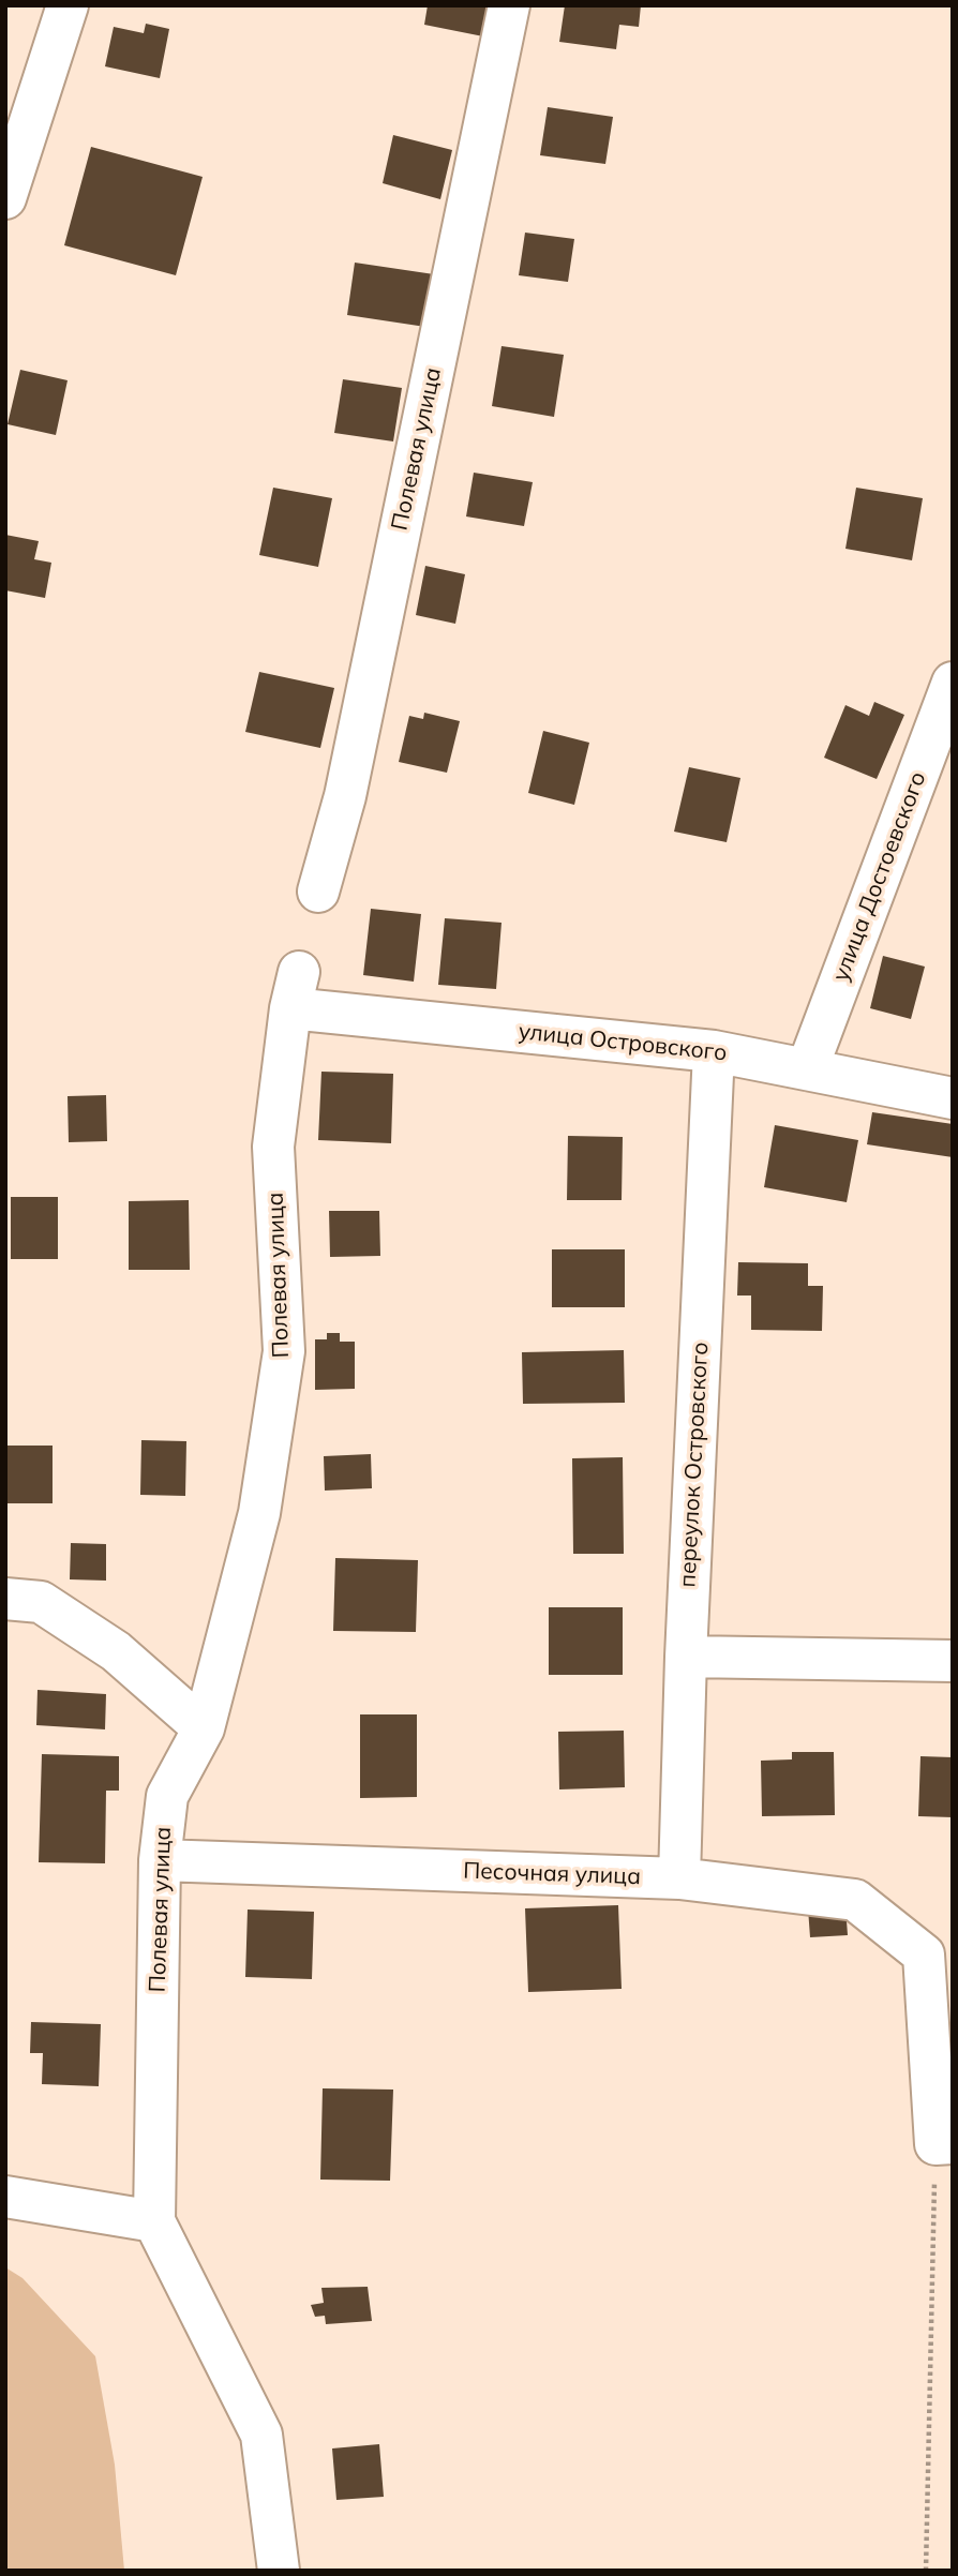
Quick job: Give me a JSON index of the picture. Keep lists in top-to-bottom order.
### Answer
{
  "streets": {
    "street": [
      "Полевая улица",
      "улица Достоевского",
      "улица Островского",
      "переулок Островского",
      "Песочная улица"
    ]
  },
  "crossings": [
    ["Полевая улица", "улица Островского"],
    ["Полевая улица", "Песочная улица"],
    ["улица Достоевского", "улица Островского"],
    ["улица Островского", "переулок Островского"],
    ["переулок Островского", "Песочная улица"]
  ]
}
